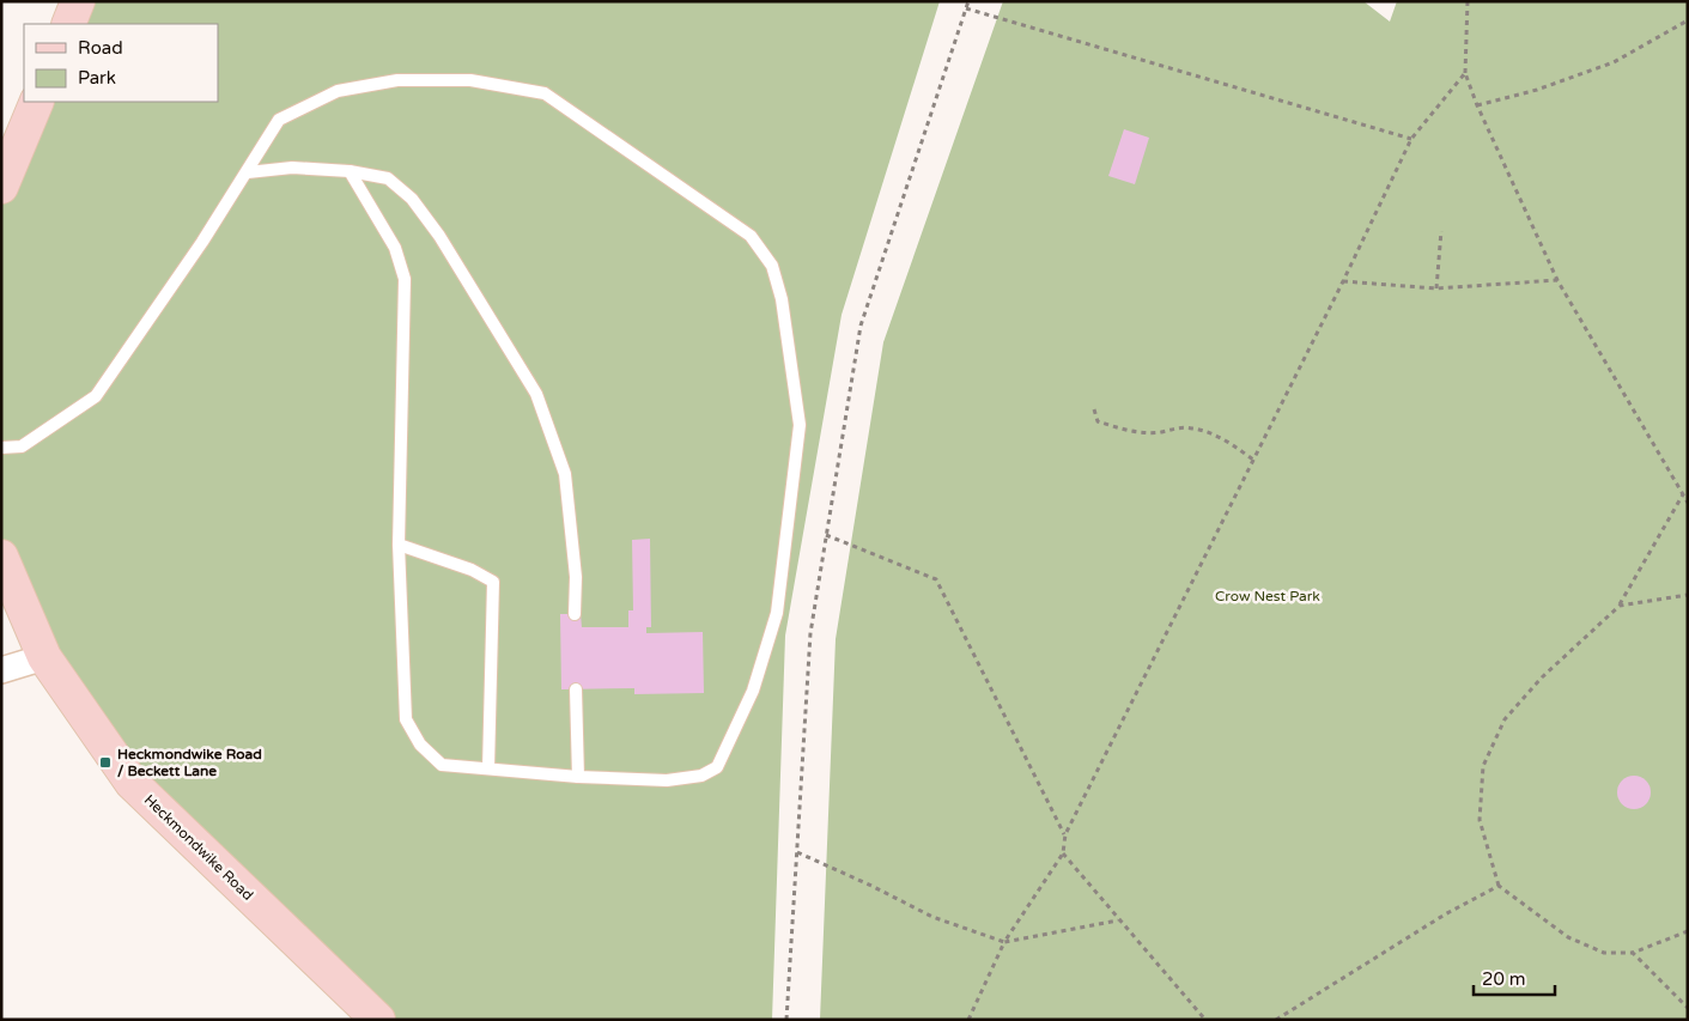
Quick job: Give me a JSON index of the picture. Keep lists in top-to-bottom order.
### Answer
{
  "streets": {
    "main road": ["Heckmondwike Road"]
  },
  "parks": ["Crow Nest Park"],
  "places": {
    "transit": ["Heckmondwike Road / Beckett Lane"]
  },
  "legend": ["Road", "Park"],
  "scale_bar": "20 m"
}
